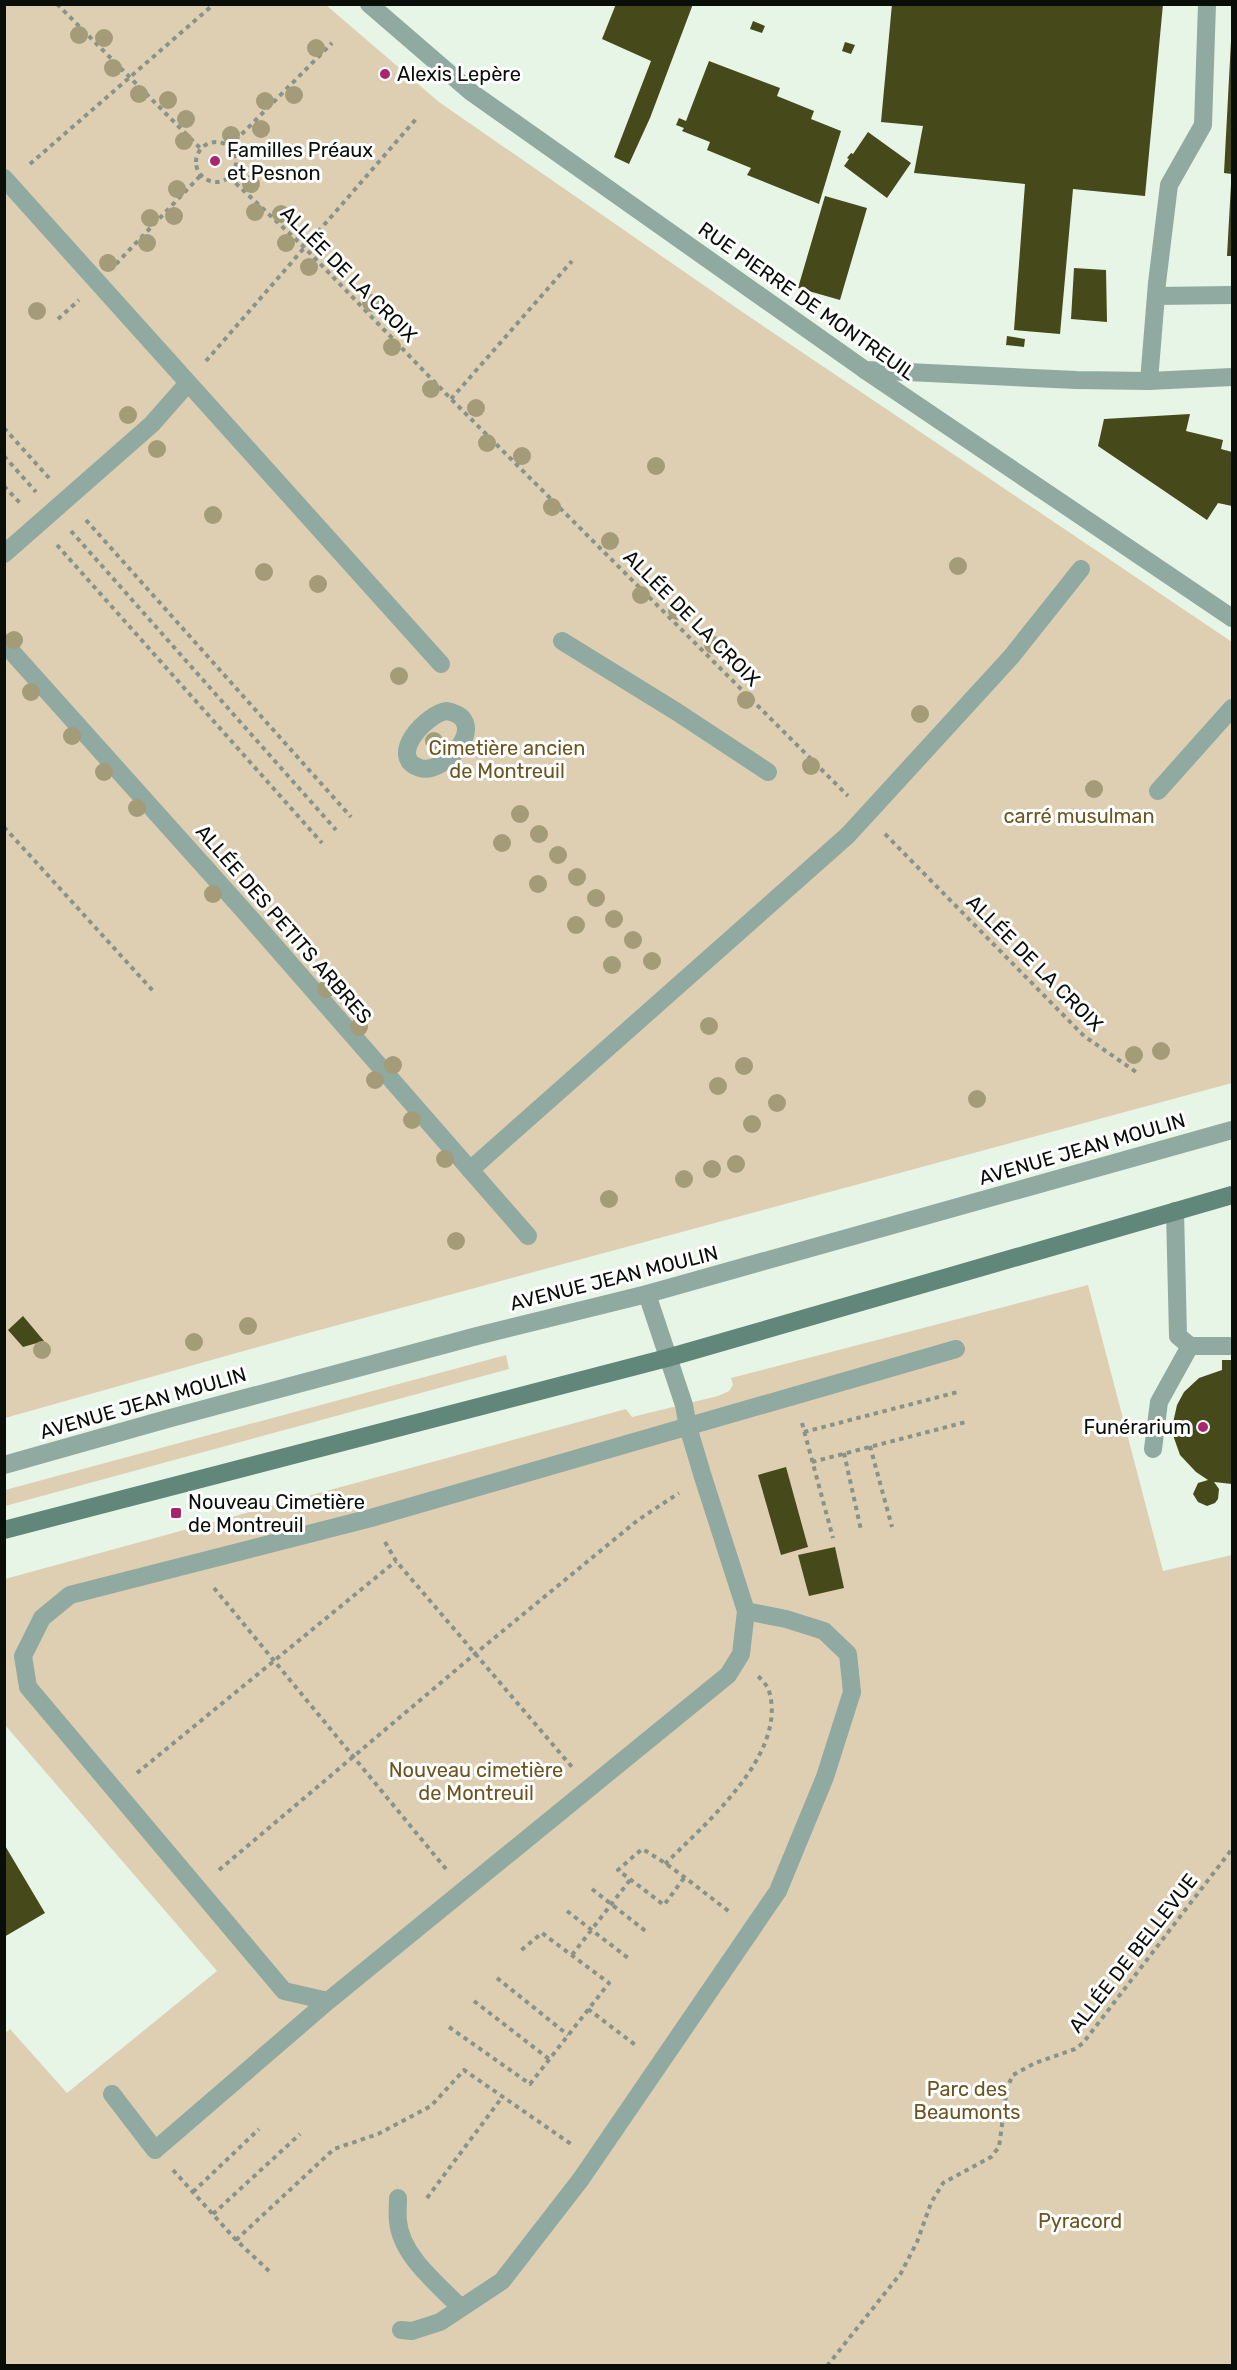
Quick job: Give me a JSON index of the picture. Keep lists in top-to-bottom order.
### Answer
{
  "streets": {
    "street": ["RUE PIERRE DE MONTREUIL", "ALLÉE DES PETITS ARBRES", "AVENUE JEAN MOULIN"],
    "path": ["ALLÉE DE LA CROIX", "ALLÉE DE BELLEVUE"]
  },
  "parks": [
    "Cimetière ancien de Montreuil",
    "carré musulman",
    "Nouveau cimetière de Montreuil",
    "Parc des Beaumonts",
    "Pyracord"
  ],
  "places": {
    "other": ["Alexis Lepère", "Familles Préaux et Pesnon", "Funérarium"],
    "transit": ["Nouveau Cimetière de Montreuil"]
  }
}
